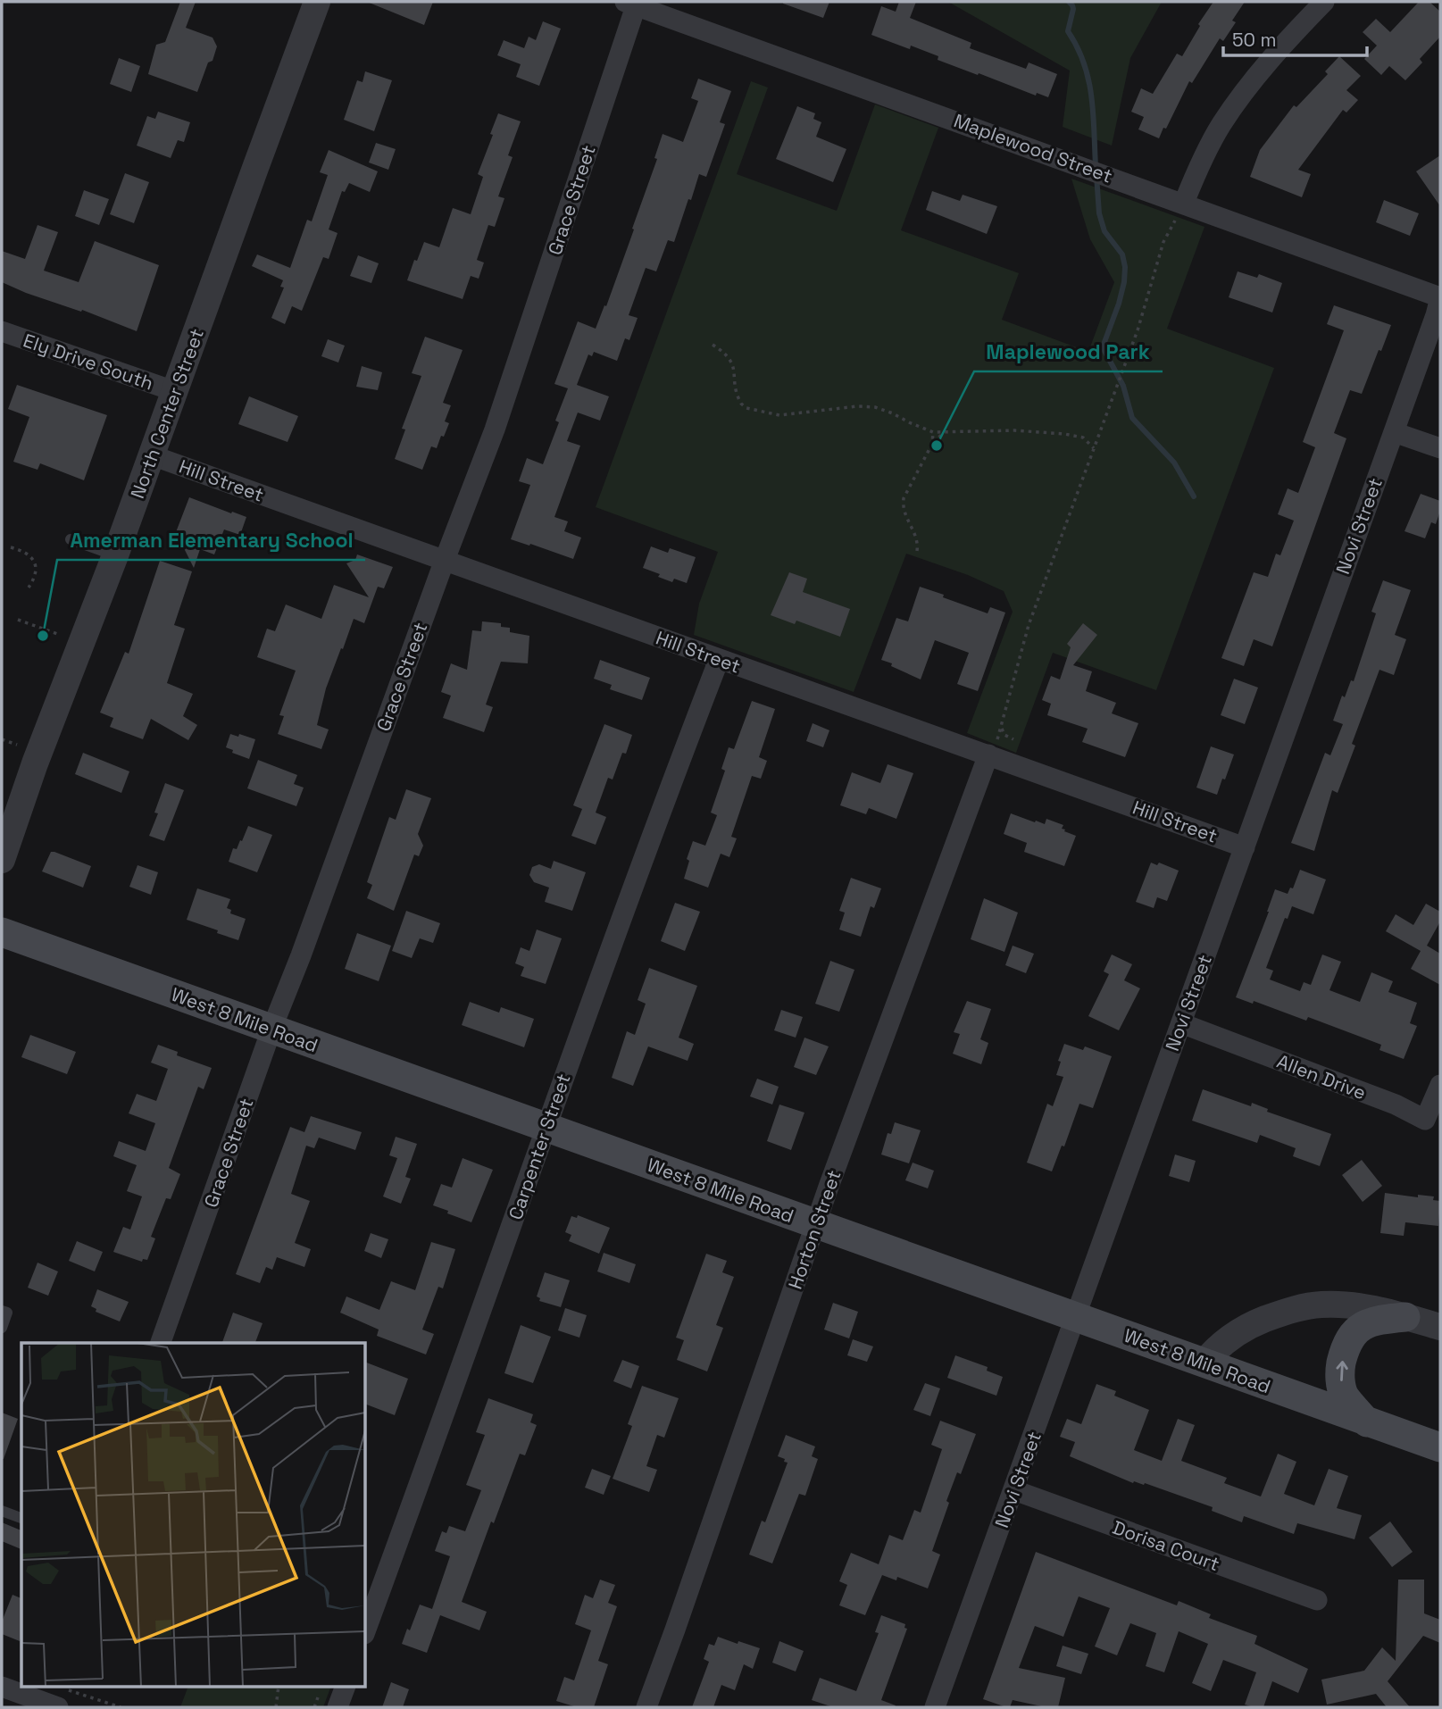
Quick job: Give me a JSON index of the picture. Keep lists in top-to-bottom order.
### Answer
{
  "streets": {
    "main road": ["West 8 Mile Road"],
    "street": [
      "Maplewood Street",
      "Grace Street",
      "Ely Drive South",
      "North Center Street",
      "Hill Street",
      "Novi Street",
      "Allen Drive",
      "Carpenter Street",
      "Horton Street",
      "Dorisa Court"
    ]
  },
  "crossings": [
    ["Maplewood Street", "Grace Street"],
    ["Maplewood Street", "Novi Street"],
    ["Grace Street", "Hill Street"],
    ["Grace Street", "West 8 Mile Road"],
    ["Ely Drive South", "North Center Street"],
    ["North Center Street", "Hill Street"],
    ["Hill Street", "Novi Street"],
    ["Hill Street", "Carpenter Street"],
    ["Hill Street", "Horton Street"],
    ["Novi Street", "West 8 Mile Road"],
    ["Novi Street", "Allen Drive"],
    ["Novi Street", "Dorisa Court"],
    ["West 8 Mile Road", "Carpenter Street"],
    ["West 8 Mile Road", "Horton Street"]
  ],
  "places": ["Maplewood Park", "Amerman Elementary School"],
  "scale_bar": "50 m"
}
